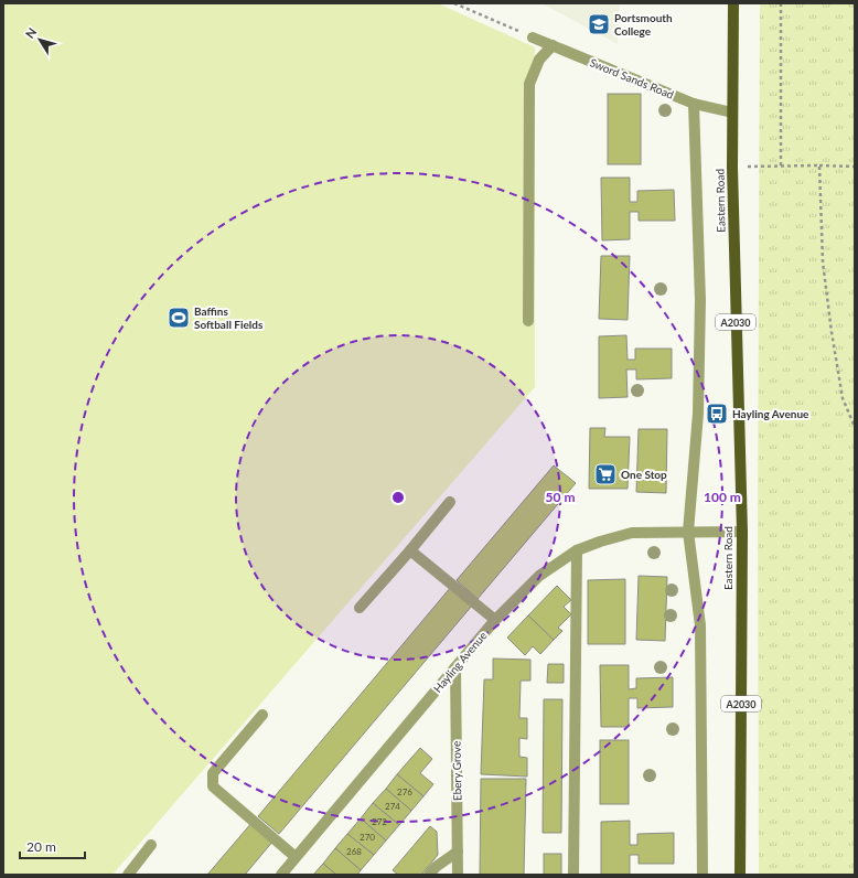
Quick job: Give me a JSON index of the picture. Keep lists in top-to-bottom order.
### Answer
{
  "streets": {
    "main road": ["Eastern Road", "A2030"],
    "street": ["Sword Sands Road", "Hayling Avenue", "Ebery Grove"]
  },
  "crossings": [
    ["Sword Sands Road", "Eastern Road"],
    ["Eastern Road", "Hayling Avenue"],
    ["Hayling Avenue", "Ebery Grove"]
  ],
  "places": {
    "school or university": ["Portsmouth College"],
    "sports": ["Baffins Softball Fields"],
    "bus stop": ["Hayling Avenue"],
    "supermarket": ["One Stop"]
  },
  "house_numbers": [
    "276",
    "274",
    "272",
    "270",
    "268"
  ],
  "scale_bar": "20 m",
  "north": "top left",
  "rings": ["50 m", "100 m"]
}
